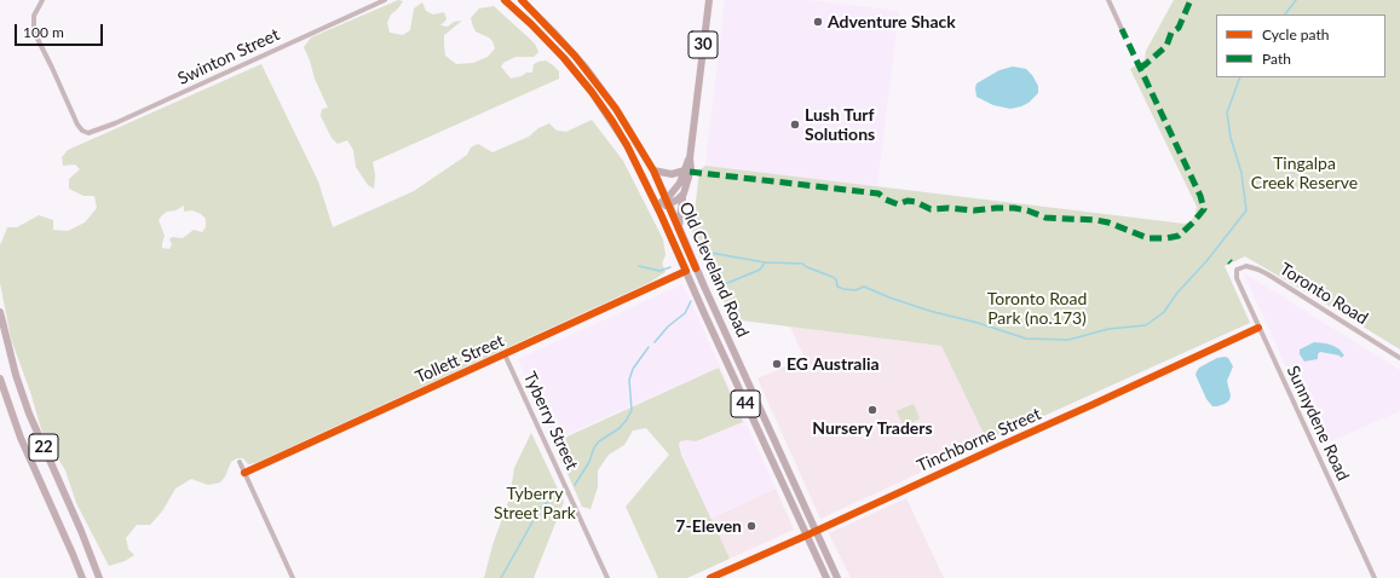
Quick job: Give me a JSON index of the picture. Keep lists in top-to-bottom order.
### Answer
{
  "streets": {
    "highway": ["22"],
    "main road": ["30", "Old Cleveland Road", "44"],
    "street": [
      "Swinton Street",
      "Toronto Road",
      "Tollett Street",
      "Tyberry Street",
      "Sunnydene Road",
      "Tinchborne Street"
    ]
  },
  "crossings": [
    ["Old Cleveland Road", "Tollett Street"],
    ["Old Cleveland Road", "Tinchborne Street"],
    ["Toronto Road", "Sunnydene Road"],
    ["Tollett Street", "Tyberry Street"],
    ["Sunnydene Road", "Tinchborne Street"]
  ],
  "parks": ["Tingalpa Creek Reserve", "Toronto Road Park (no.173)", "Tyberry Street Park"],
  "places": [
    "Adventure Shack",
    "Lush Turf Solutions",
    "EG Australia",
    "Nursery Traders",
    "7-Eleven"
  ],
  "legend": ["Cycle path", "Path"],
  "scale_bar": "100 m"
}
